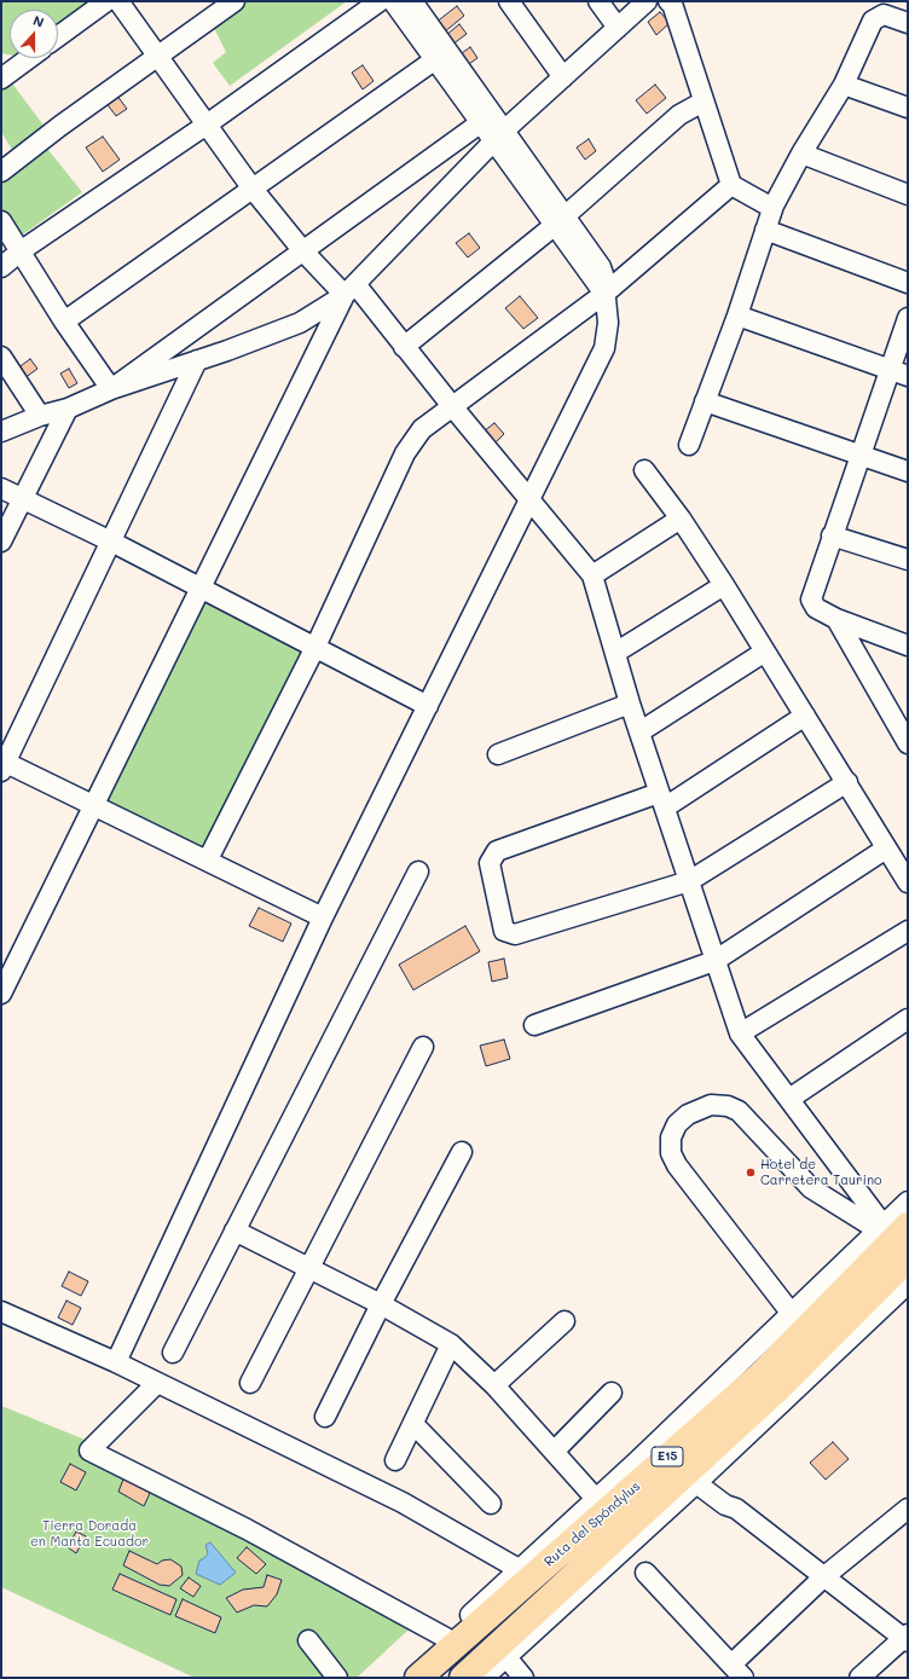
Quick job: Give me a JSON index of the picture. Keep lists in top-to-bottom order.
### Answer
{
  "streets": {
    "highway": ["E15", "Ruta del Spóndylus"]
  },
  "parks": ["Tierra Dorada en Manta Ecuador"],
  "places": ["Hotel de Carretera Taurino"],
  "north": "top"
}
